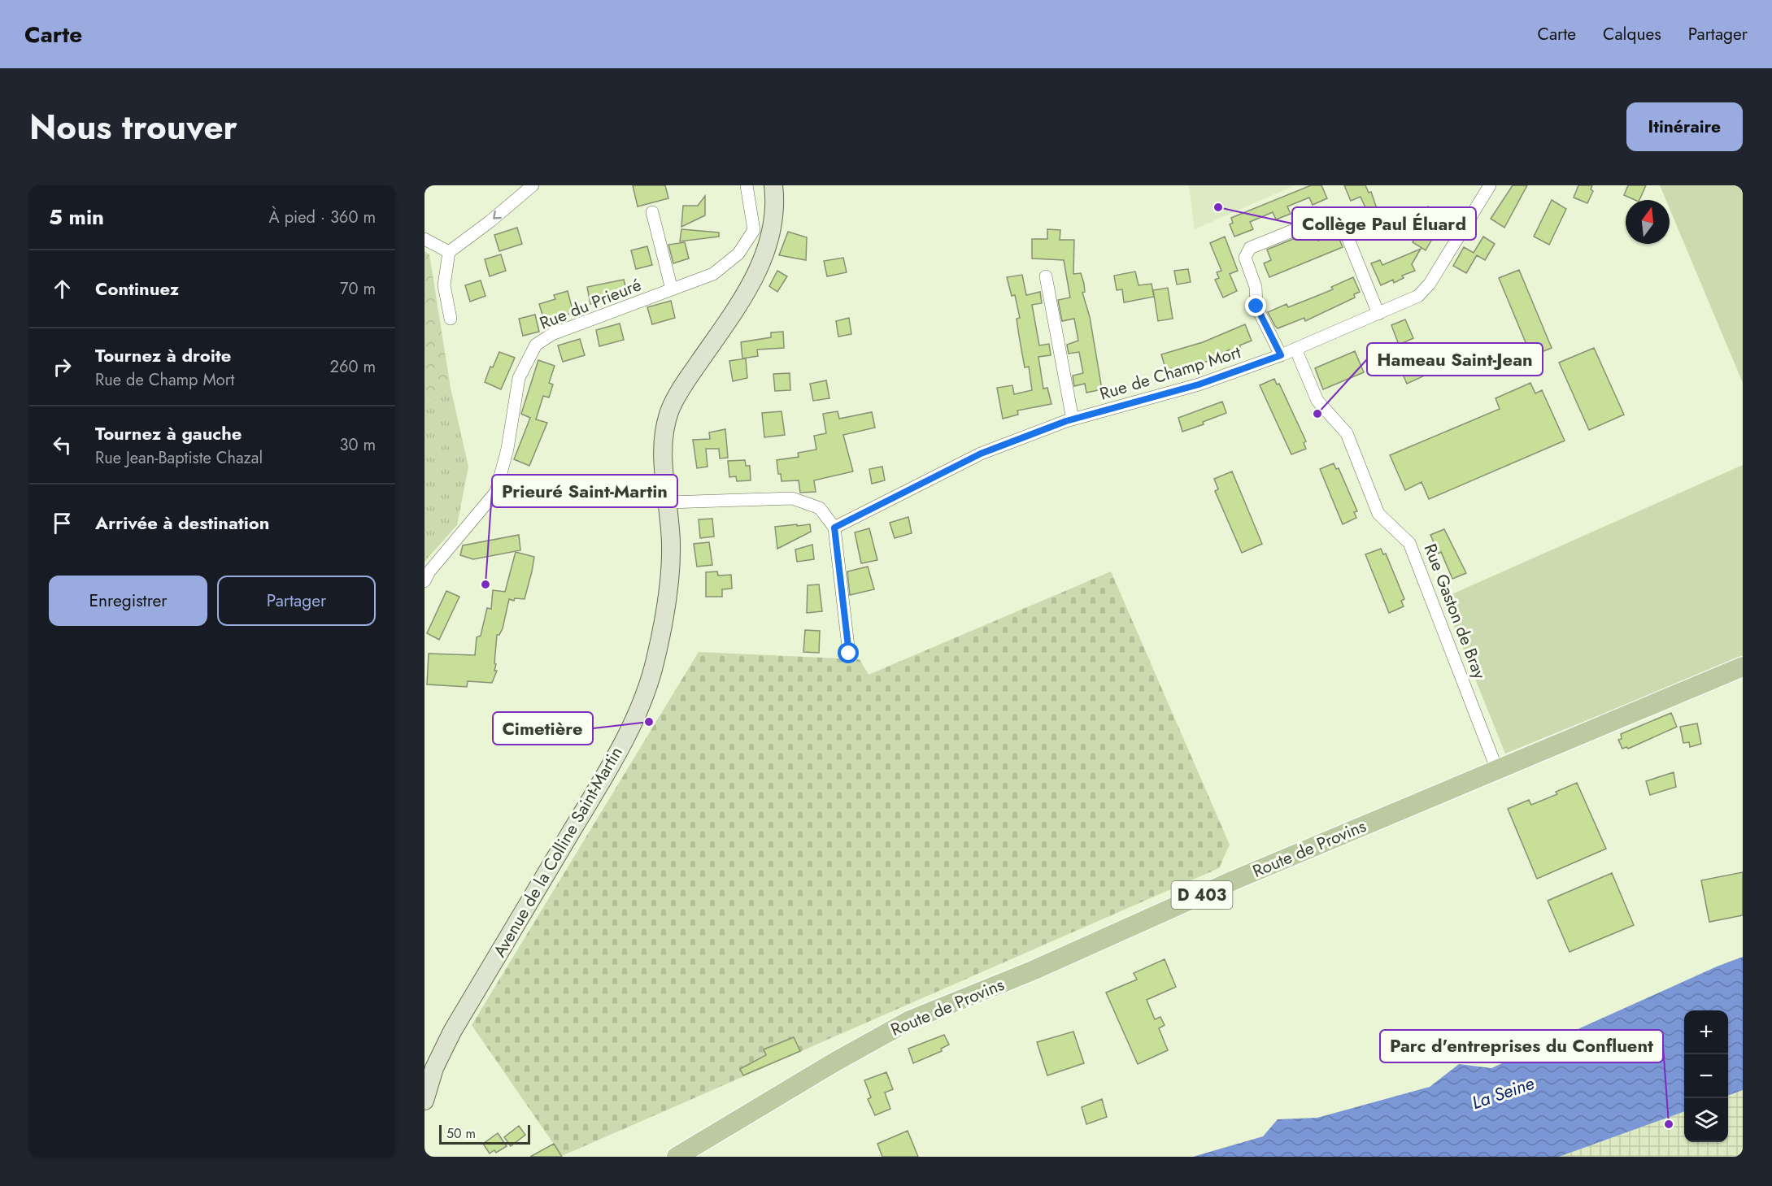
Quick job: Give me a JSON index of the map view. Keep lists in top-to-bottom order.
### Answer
{
  "streets": {
    "main road": ["Route de Provins", "D 403"],
    "street": [
      "Rue du Prieuré",
      "Rue de Champ Mort",
      "Rue Gaston de Bray",
      "Avenue de la Colline Saint-Martin"
    ]
  },
  "crossings": [
    ["Rue de Champ Mort", "Rue Gaston de Bray"],
    ["Rue Gaston de Bray", "Route de Provins"]
  ],
  "water": ["La Seine"],
  "places": [
    "Collège Paul Éluard",
    "Hameau Saint-Jean",
    "Prieuré Saint-Martin",
    "Cimetière",
    "Parc d'entreprises du Confluent"
  ],
  "scale_bar": "50 m",
  "north": "top",
  "page": {
    "header": "Carte",
    "nav": ["Carte", "Calques", "Partager"],
    "title": "Nous trouver",
    "buttons": [
      "Itinéraire",
      ["Enregistrer", "Partager"]
    ],
    "heading": ["5 min", "À pied · 360 m"],
    "list": [
      ["Continuez", "70 m"],
      ["Tournez à droite", "Rue de Champ Mort", "260 m"],
      ["Tournez à gauche", "Rue Jean-Baptiste Chazal", "30 m"],
      "Arrivée à destination"
    ],
    "map_buttons": ["+", "−"],
    "scale": "50 m"
  }
}
